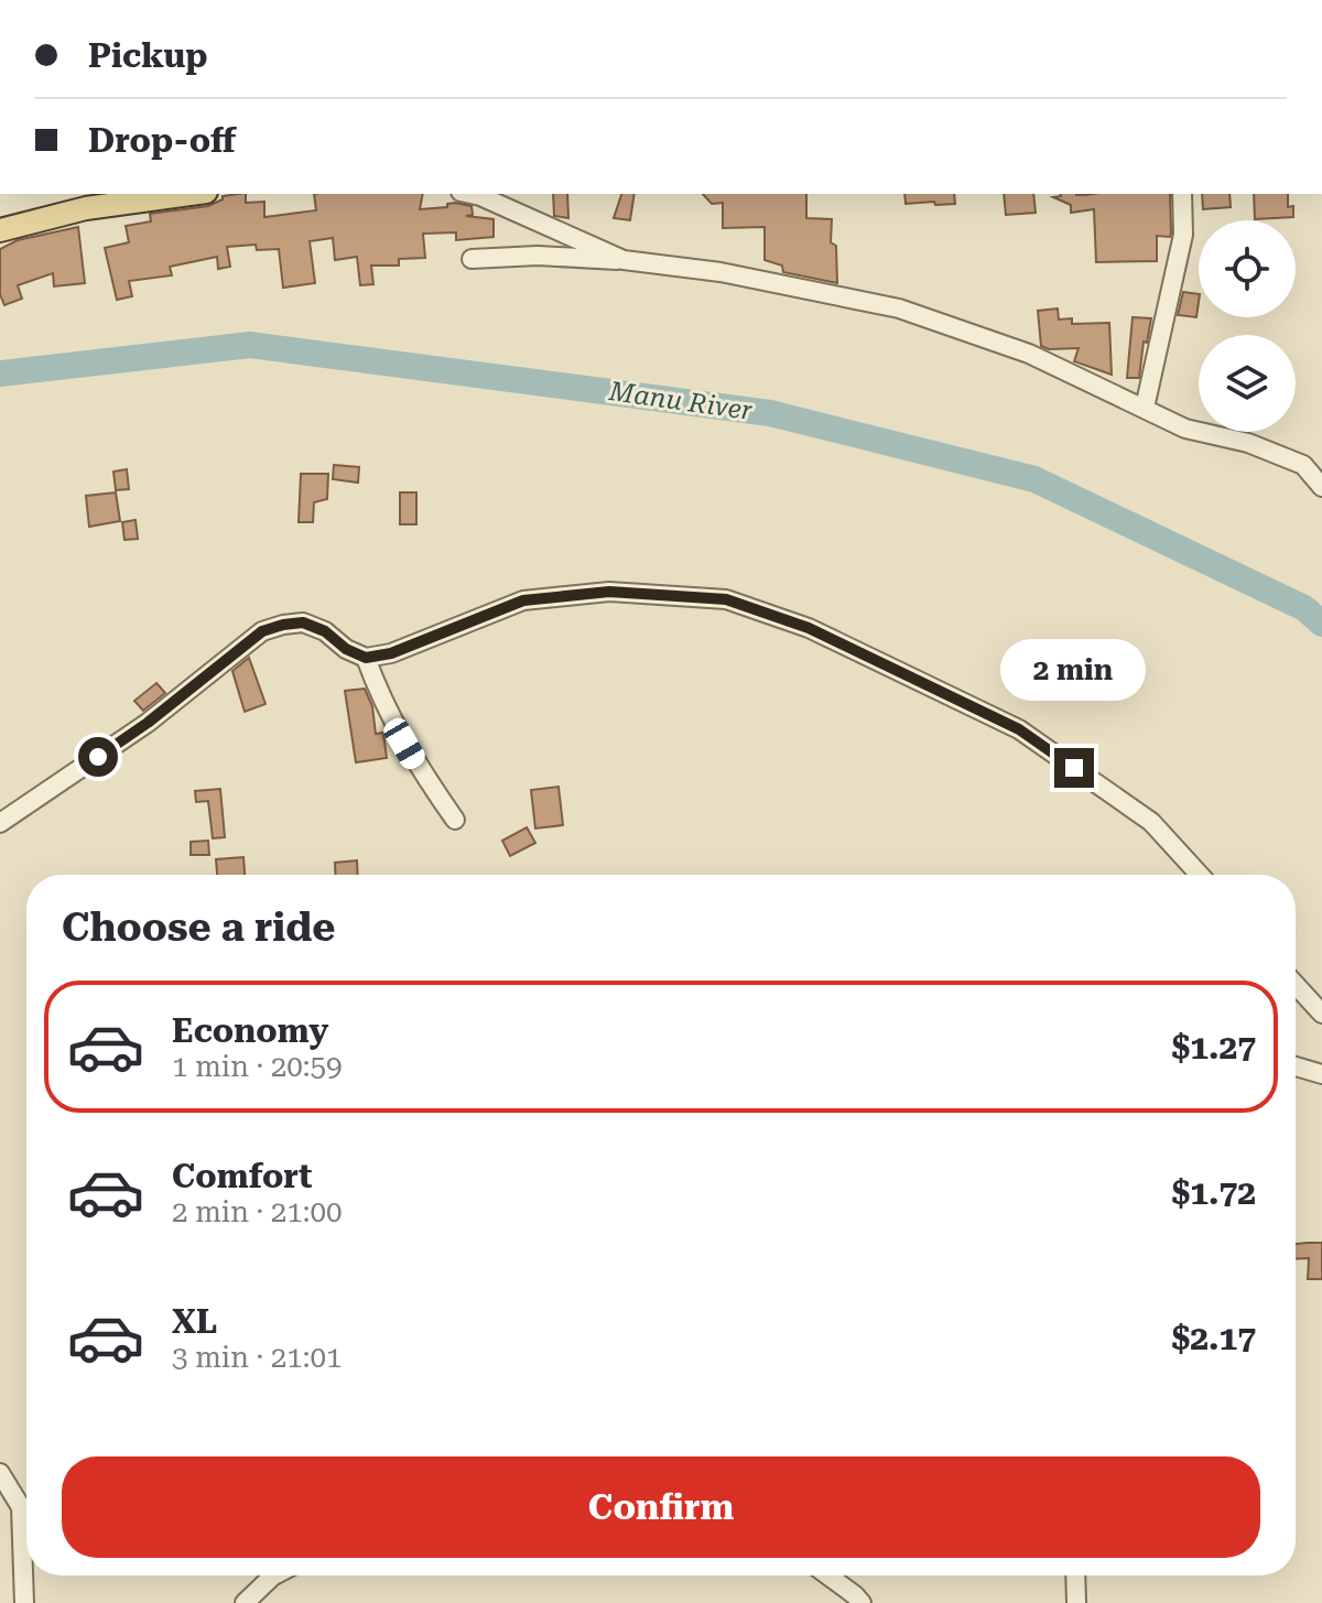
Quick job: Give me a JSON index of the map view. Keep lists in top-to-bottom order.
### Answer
{
  "water": ["Manu River"],
  "page": {
    "banner": ["Pickup", "Drop-off"],
    "bubble": "2 min",
    "heading": "Choose a ride",
    "list": [
      {
        "name": "Economy",
        "note": "1 min · 20:59",
        "value": "$1.27"
      },
      {
        "name": "Comfort",
        "note": "2 min · 21:00",
        "value": "$1.72"
      },
      {
        "name": "XL",
        "note": "3 min · 21:01",
        "value": "$2.17"
      }
    ],
    "buttons": "Confirm"
  }
}
